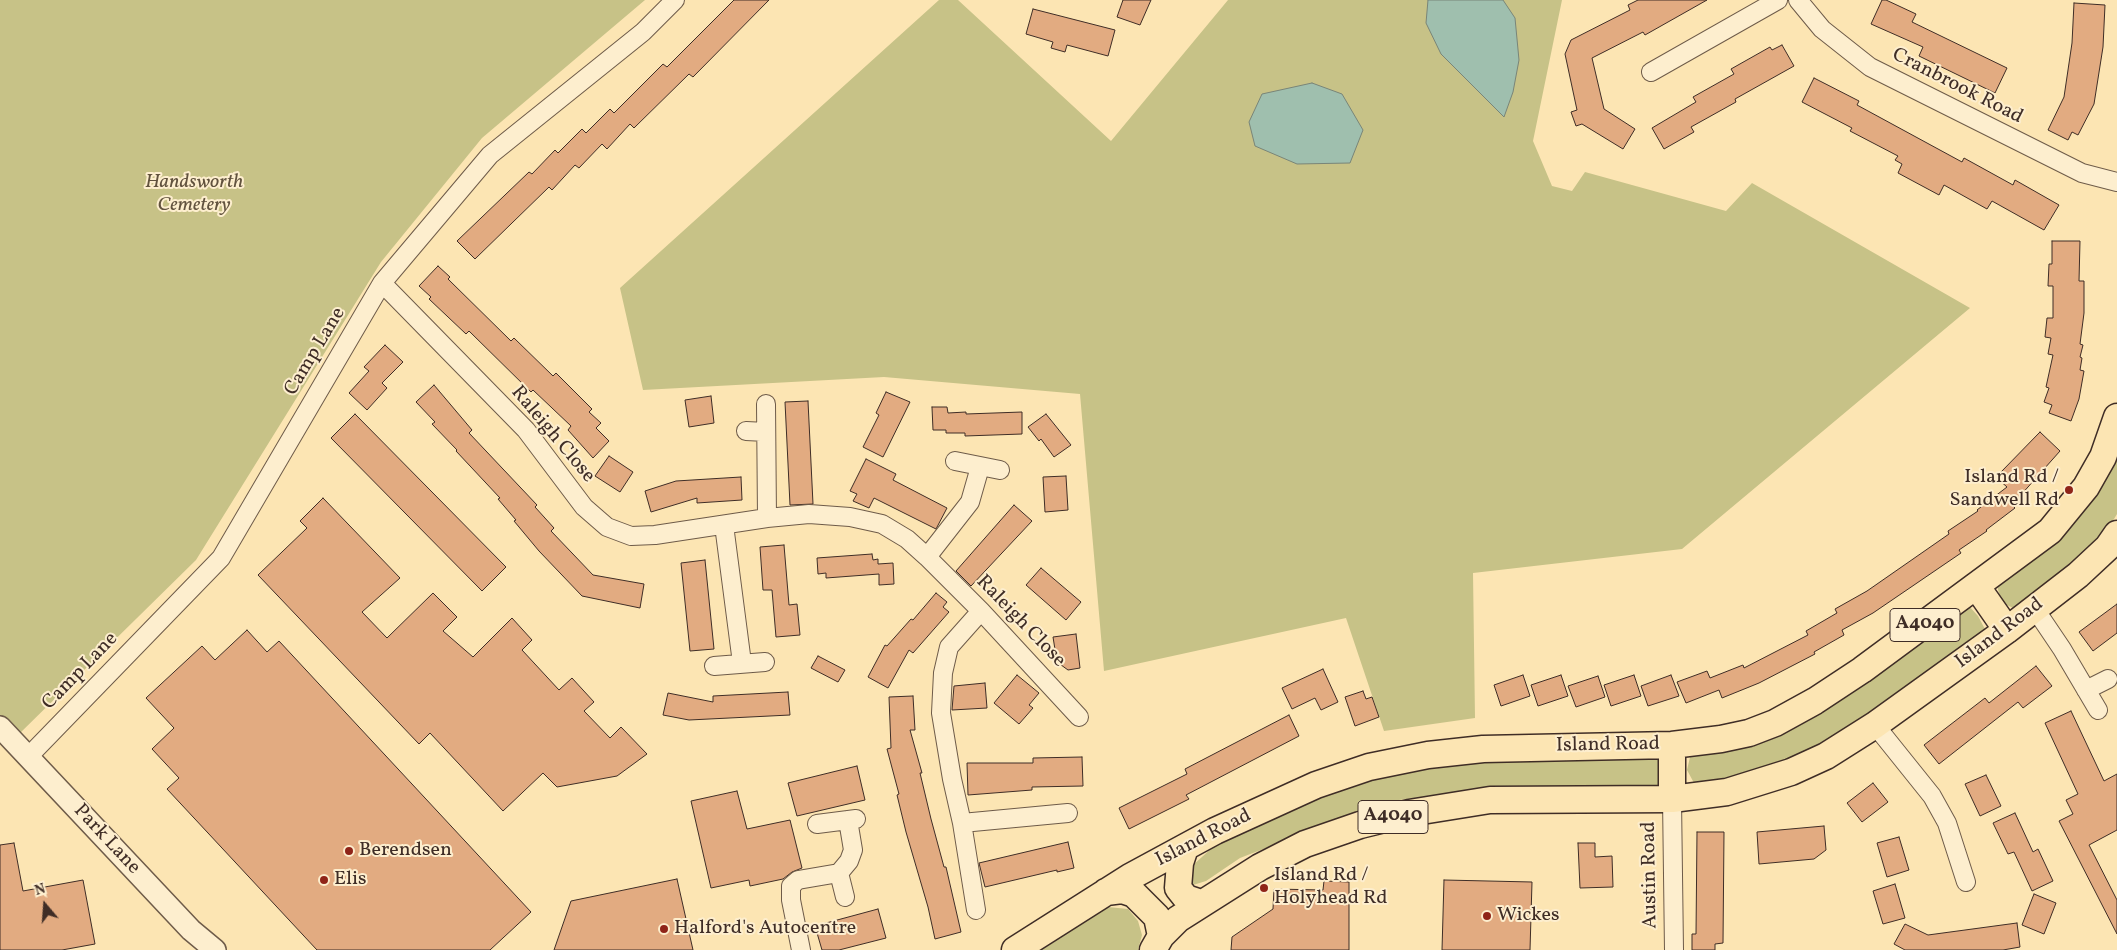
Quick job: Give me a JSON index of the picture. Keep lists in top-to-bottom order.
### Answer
{
  "streets": {
    "main road": ["A4040", "Island Road"],
    "street": [
      "Cranbrook Road",
      "Camp Lane",
      "Raleigh Close",
      "Park Lane",
      "Austin Road"
    ]
  },
  "crossings": [
    ["Camp Lane", "Raleigh Close"],
    ["Camp Lane", "Park Lane"],
    ["Island Road", "Austin Road"]
  ],
  "parks": ["Handsworth Cemetery"],
  "places": [
    "Island Rd / Sandwell Rd",
    "Berendsen",
    "Elis",
    "Island Rd / Holyhead Rd",
    "Wickes",
    "Halford's Autocentre"
  ],
  "north": "top"
}
